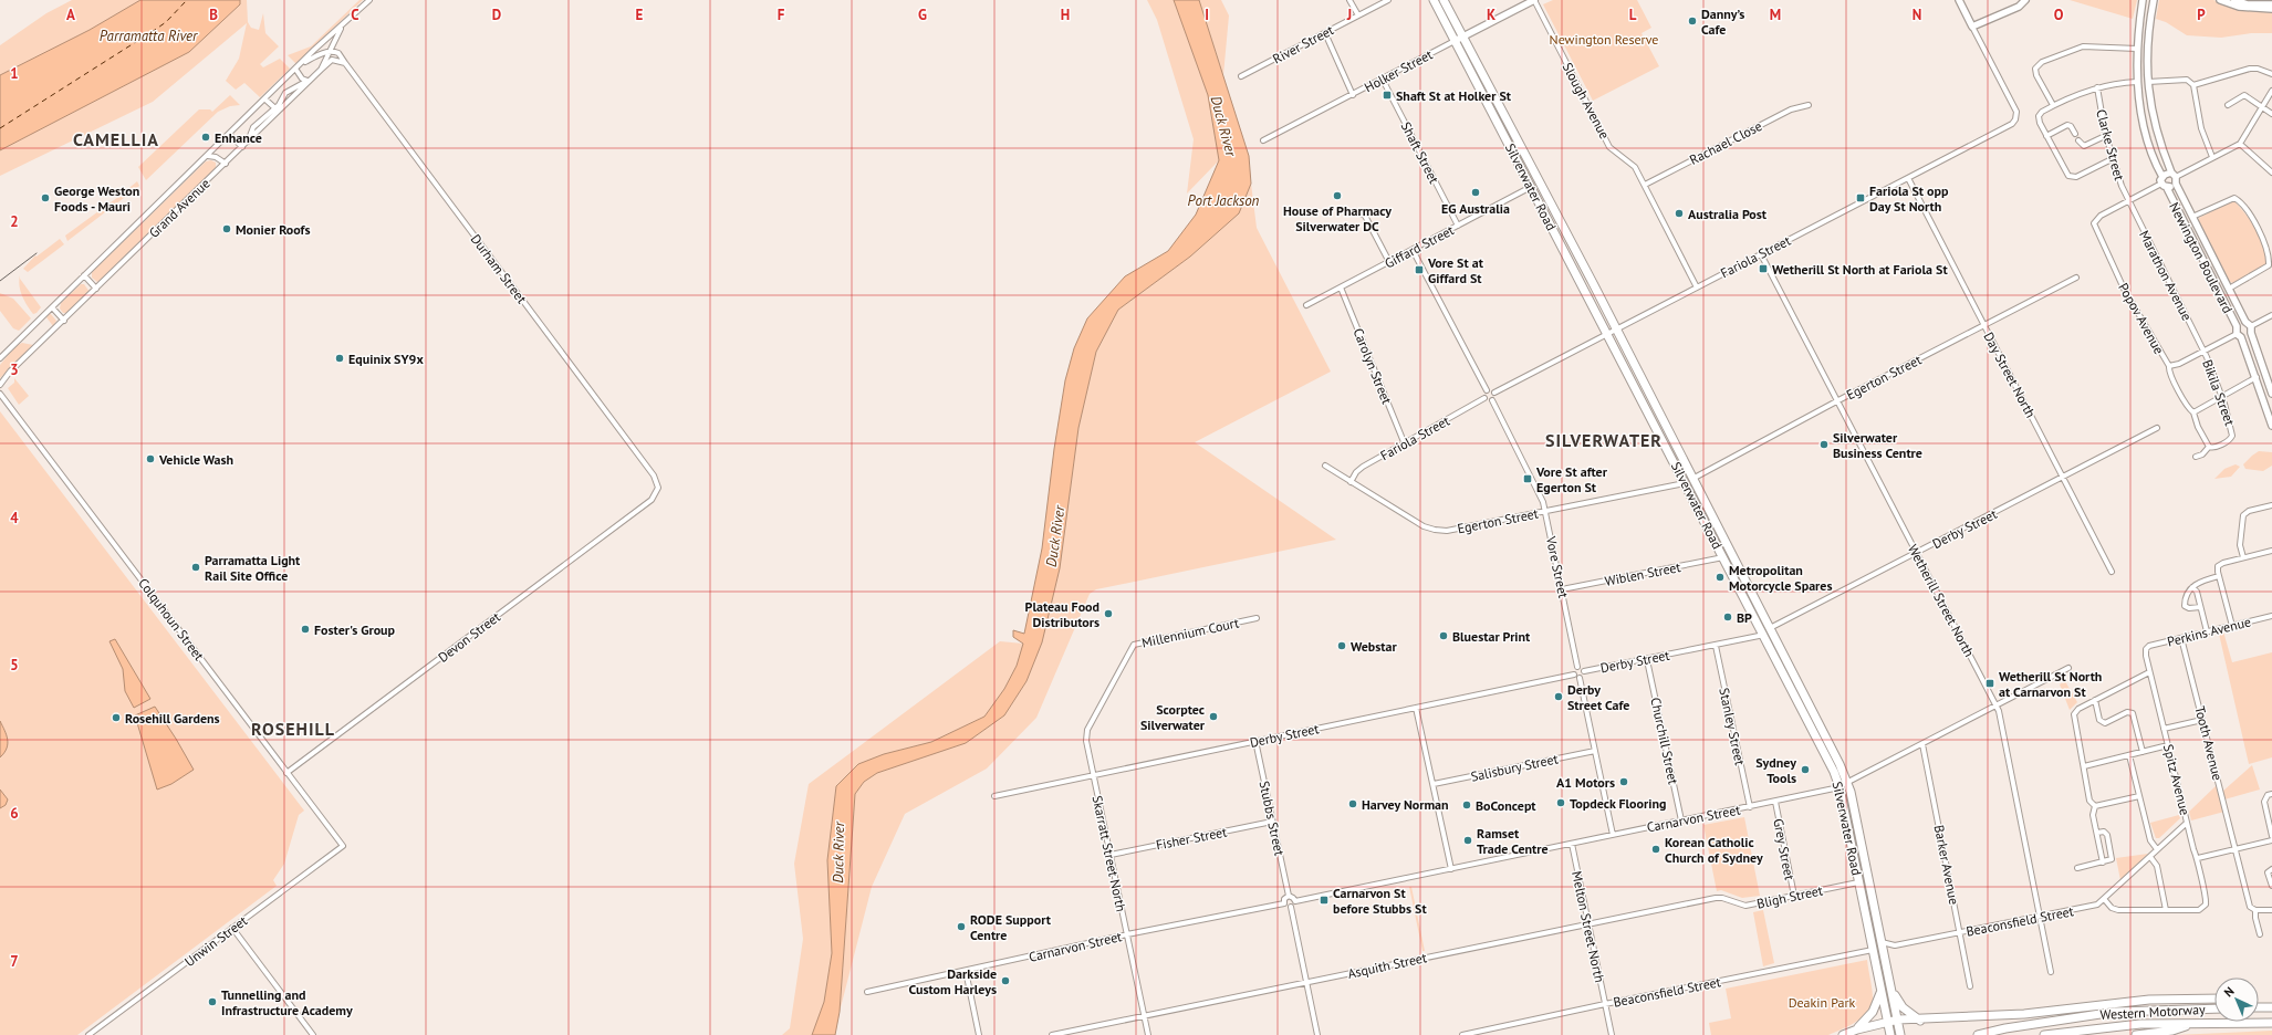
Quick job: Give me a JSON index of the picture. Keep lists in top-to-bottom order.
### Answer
{
  "streets": {
    "highway": ["Silverwater Road", "Western Motorway"],
    "street": [
      "River Street",
      "Holker Street",
      "Slough Avenue",
      "Rachael Close",
      "Clarke Street",
      "Shaft Street",
      "Grand Avenue",
      "Giffard Street",
      "Fariola Street",
      "Newington Boulevard",
      "Durham Street",
      "Marathon Avenue",
      "Popov Avenue",
      "Carolyn Street",
      "Day Street North",
      "Egerton Street",
      "Bikila Street",
      "Derby Street",
      "Vore Street",
      "Wiblen Street",
      "Wetherill Street North",
      "Colquhoun Street",
      "Perkins Avenue",
      "Millennium Court",
      "Devon Street",
      "Stanley Street",
      "Churchill Street",
      "Tooth Avenue",
      "Salisbury Street",
      "Spitz Avenue",
      "Stubbs Street",
      "Carnarvon Street",
      "Fisher Street",
      "Grey Street",
      "Skarratt Street North",
      "Barker Avenue",
      "Bligh Street",
      "Beaconsfield Street",
      "Melton Street North",
      "Unwin Street",
      "Asquith Street"
    ]
  },
  "crossings": [
    ["Holker Street", "Slough Avenue"],
    ["Holker Street", "Shaft Street"],
    ["Holker Street", "Silverwater Road"],
    ["Slough Avenue", "Rachael Close"],
    ["Slough Avenue", "Fariola Street"],
    ["Clarke Street", "Marathon Avenue"],
    ["Clarke Street", "Popov Avenue"],
    ["Shaft Street", "Giffard Street"],
    ["Silverwater Road", "Giffard Street"],
    ["Silverwater Road", "Fariola Street"],
    ["Silverwater Road", "Egerton Street"],
    ["Silverwater Road", "Derby Street"],
    ["Silverwater Road", "Wiblen Street"],
    ["Silverwater Road", "Carnarvon Street"],
    ["Silverwater Road", "Bligh Street"],
    ["Silverwater Road", "Beaconsfield Street"],
    ["Grand Avenue", "Durham Street"],
    ["Giffard Street", "Carolyn Street"],
    ["Fariola Street", "Carolyn Street"],
    ["Fariola Street", "Day Street North"],
    ["Fariola Street", "Egerton Street"],
    ["Fariola Street", "Vore Street"],
    ["Fariola Street", "Wetherill Street North"],
    ["Durham Street", "Devon Street"],
    ["Marathon Avenue", "Popov Avenue"],
    ["Marathon Avenue", "Bikila Street"],
    ["Popov Avenue", "Bikila Street"],
    ["Day Street North", "Egerton Street"],
    ["Day Street North", "Derby Street"],
    ["Egerton Street", "Vore Street"],
    ["Egerton Street", "Wetherill Street North"],
    ["Derby Street", "Vore Street"],
    ["Derby Street", "Wetherill Street North"],
    ["Derby Street", "Millennium Court"],
    ["Derby Street", "Stanley Street"],
    ["Derby Street", "Churchill Street"],
    ["Derby Street", "Stubbs Street"],
    ["Derby Street", "Skarratt Street North"],
    ["Vore Street", "Wiblen Street"],
    ["Wetherill Street North", "Carnarvon Street"],
    ["Wetherill Street North", "Beaconsfield Street"],
    ["Colquhoun Street", "Devon Street"],
    ["Colquhoun Street", "Unwin Street"],
    ["Perkins Avenue", "Tooth Avenue"],
    ["Perkins Avenue", "Spitz Avenue"],
    ["Millennium Court", "Skarratt Street North"],
    ["Stanley Street", "Carnarvon Street"],
    ["Churchill Street", "Carnarvon Street"],
    ["Stubbs Street", "Carnarvon Street"],
    ["Stubbs Street", "Fisher Street"],
    ["Carnarvon Street", "Grey Street"],
    ["Carnarvon Street", "Skarratt Street North"],
    ["Carnarvon Street", "Barker Avenue"],
    ["Carnarvon Street", "Melton Street North"],
    ["Fisher Street", "Skarratt Street North"],
    ["Grey Street", "Bligh Street"],
    ["Skarratt Street North", "Asquith Street"],
    ["Barker Avenue", "Beaconsfield Street"],
    ["Bligh Street", "Asquith Street"],
    ["Beaconsfield Street", "Melton Street North"],
    ["Melton Street North", "Asquith Street"]
  ],
  "districts": ["CAMELLIA", "SILVERWATER", "ROSEHILL"],
  "water": ["Parramatta River", "Duck River", "Port Jackson"],
  "parks": ["Newington Reserve", "Deakin Park"],
  "places": {
    "other": [
      "Danny’s Cafe",
      "Enhance",
      "EG Australia",
      "House of Pharmacy Silverwater DC",
      "George Weston Foods - Mauri",
      "Australia Post",
      "Monier Roofs",
      "Equinix SY9x",
      "Silverwater Business Centre",
      "Vehicle Wash",
      "Parramatta Light Rail Site Office",
      "Metropolitan Motorcycle Spares",
      "Plateau Food Distributors",
      "BP",
      "Foster's Group",
      "Bluestar Print",
      "Webstar",
      "Derby Street Cafe",
      "Scorptec Silverwater",
      "Rosehill Gardens",
      "Sydney Tools",
      "A1 Motors",
      "Topdeck Flooring",
      "Harvey Norman",
      "BoConcept",
      "Ramset Trade Centre",
      "Korean Catholic Church of Sydney",
      "RODE Support Centre",
      "Darkside Custom Harleys",
      "Tunnelling and Infrastructure Academy"
    ],
    "transit": [
      "Shaft St at Holker St",
      "Fariola St opp Day St North",
      "Wetherill St North at Fariola St",
      "Vore St at Giffard St",
      "Vore St after Egerton St",
      "Wetherill St North at Carnarvon St",
      "Carnarvon St before Stubbs St"
    ]
  },
  "north": "top left",
  "grid": {
    "columns": [
      "A",
      "B",
      "C",
      "D",
      "E",
      "F",
      "G",
      "H",
      "I",
      "J",
      "K",
      "L",
      "M",
      "N",
      "O",
      "P"
    ],
    "rows": [
      "1",
      "2",
      "3",
      "4",
      "5",
      "6",
      "7"
    ]
  }
}
